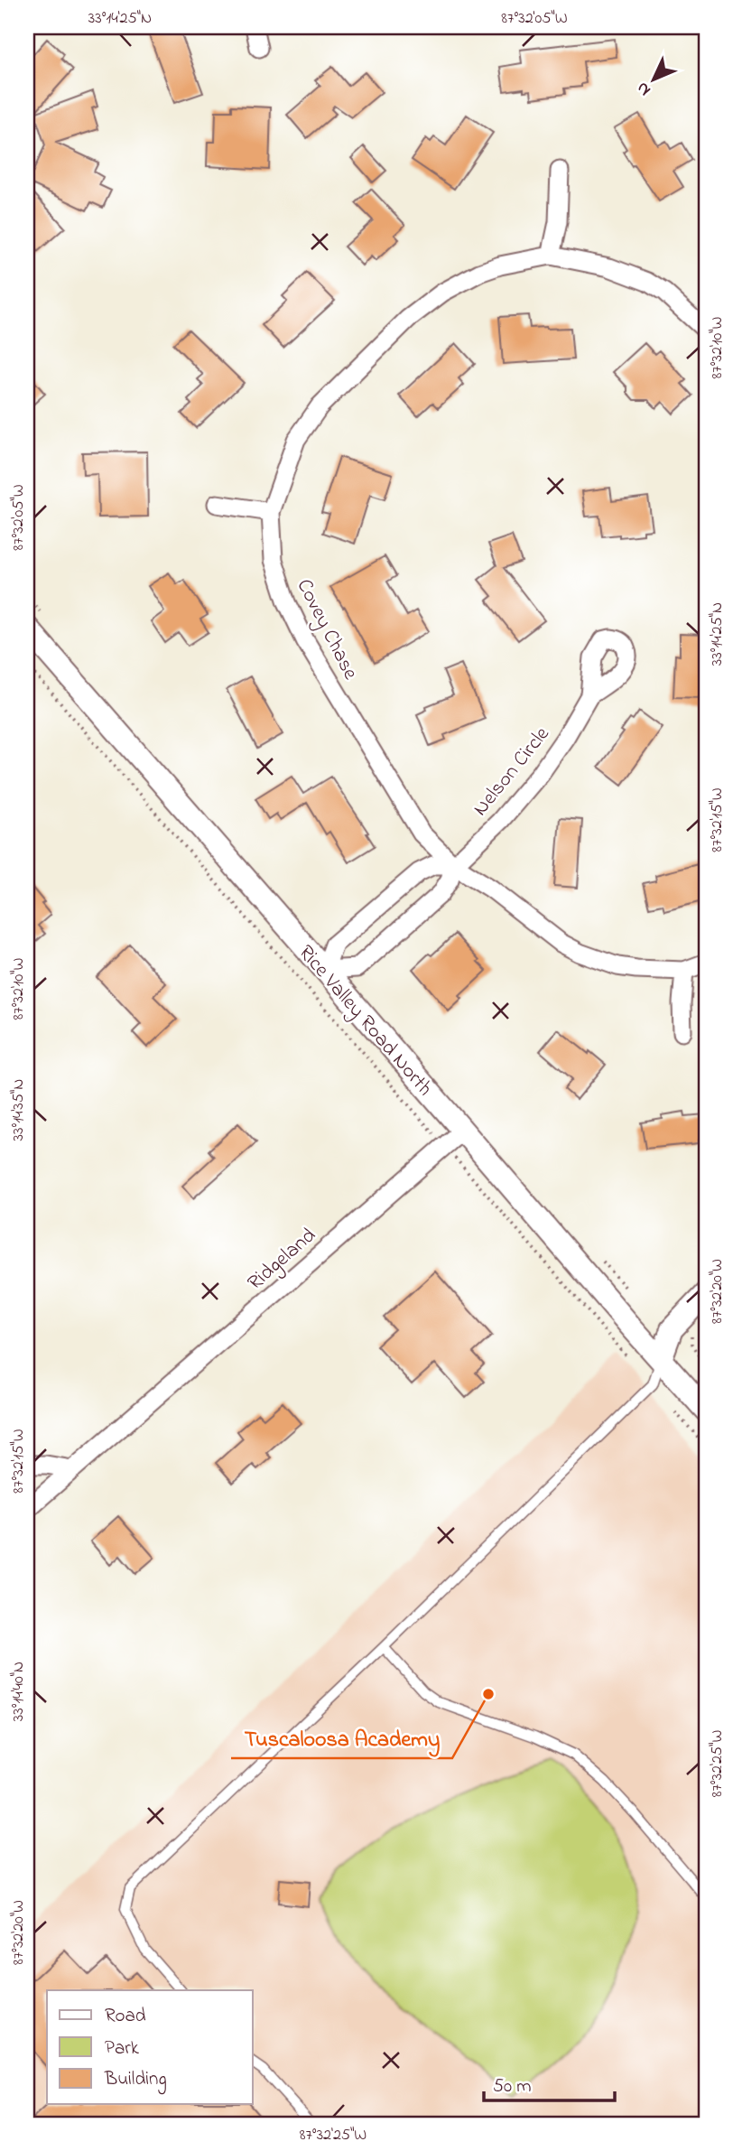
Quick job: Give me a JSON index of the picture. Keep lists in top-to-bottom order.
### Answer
{
  "streets": {
    "street": [
      "Covey Chase",
      "Nelson Circle",
      "Rice Valley Road North",
      "Ridgeland"
    ]
  },
  "crossings": [
    ["Covey Chase", "Nelson Circle"],
    ["Rice Valley Road North", "Ridgeland"]
  ],
  "places": ["Tuscaloosa Academy"],
  "legend": ["Road", "Park", "Building"],
  "scale_bar": "50 m",
  "north": "bottom left",
  "coordinates": [
    "33°14'25\"N",
    "87°32'05\"W",
    "87°32'10\"W",
    "87°32'15\"W",
    "33°14'35\"N",
    "87°32'20\"W",
    "33°14'40\"N",
    "87°32'25\"W"
  ]
}
